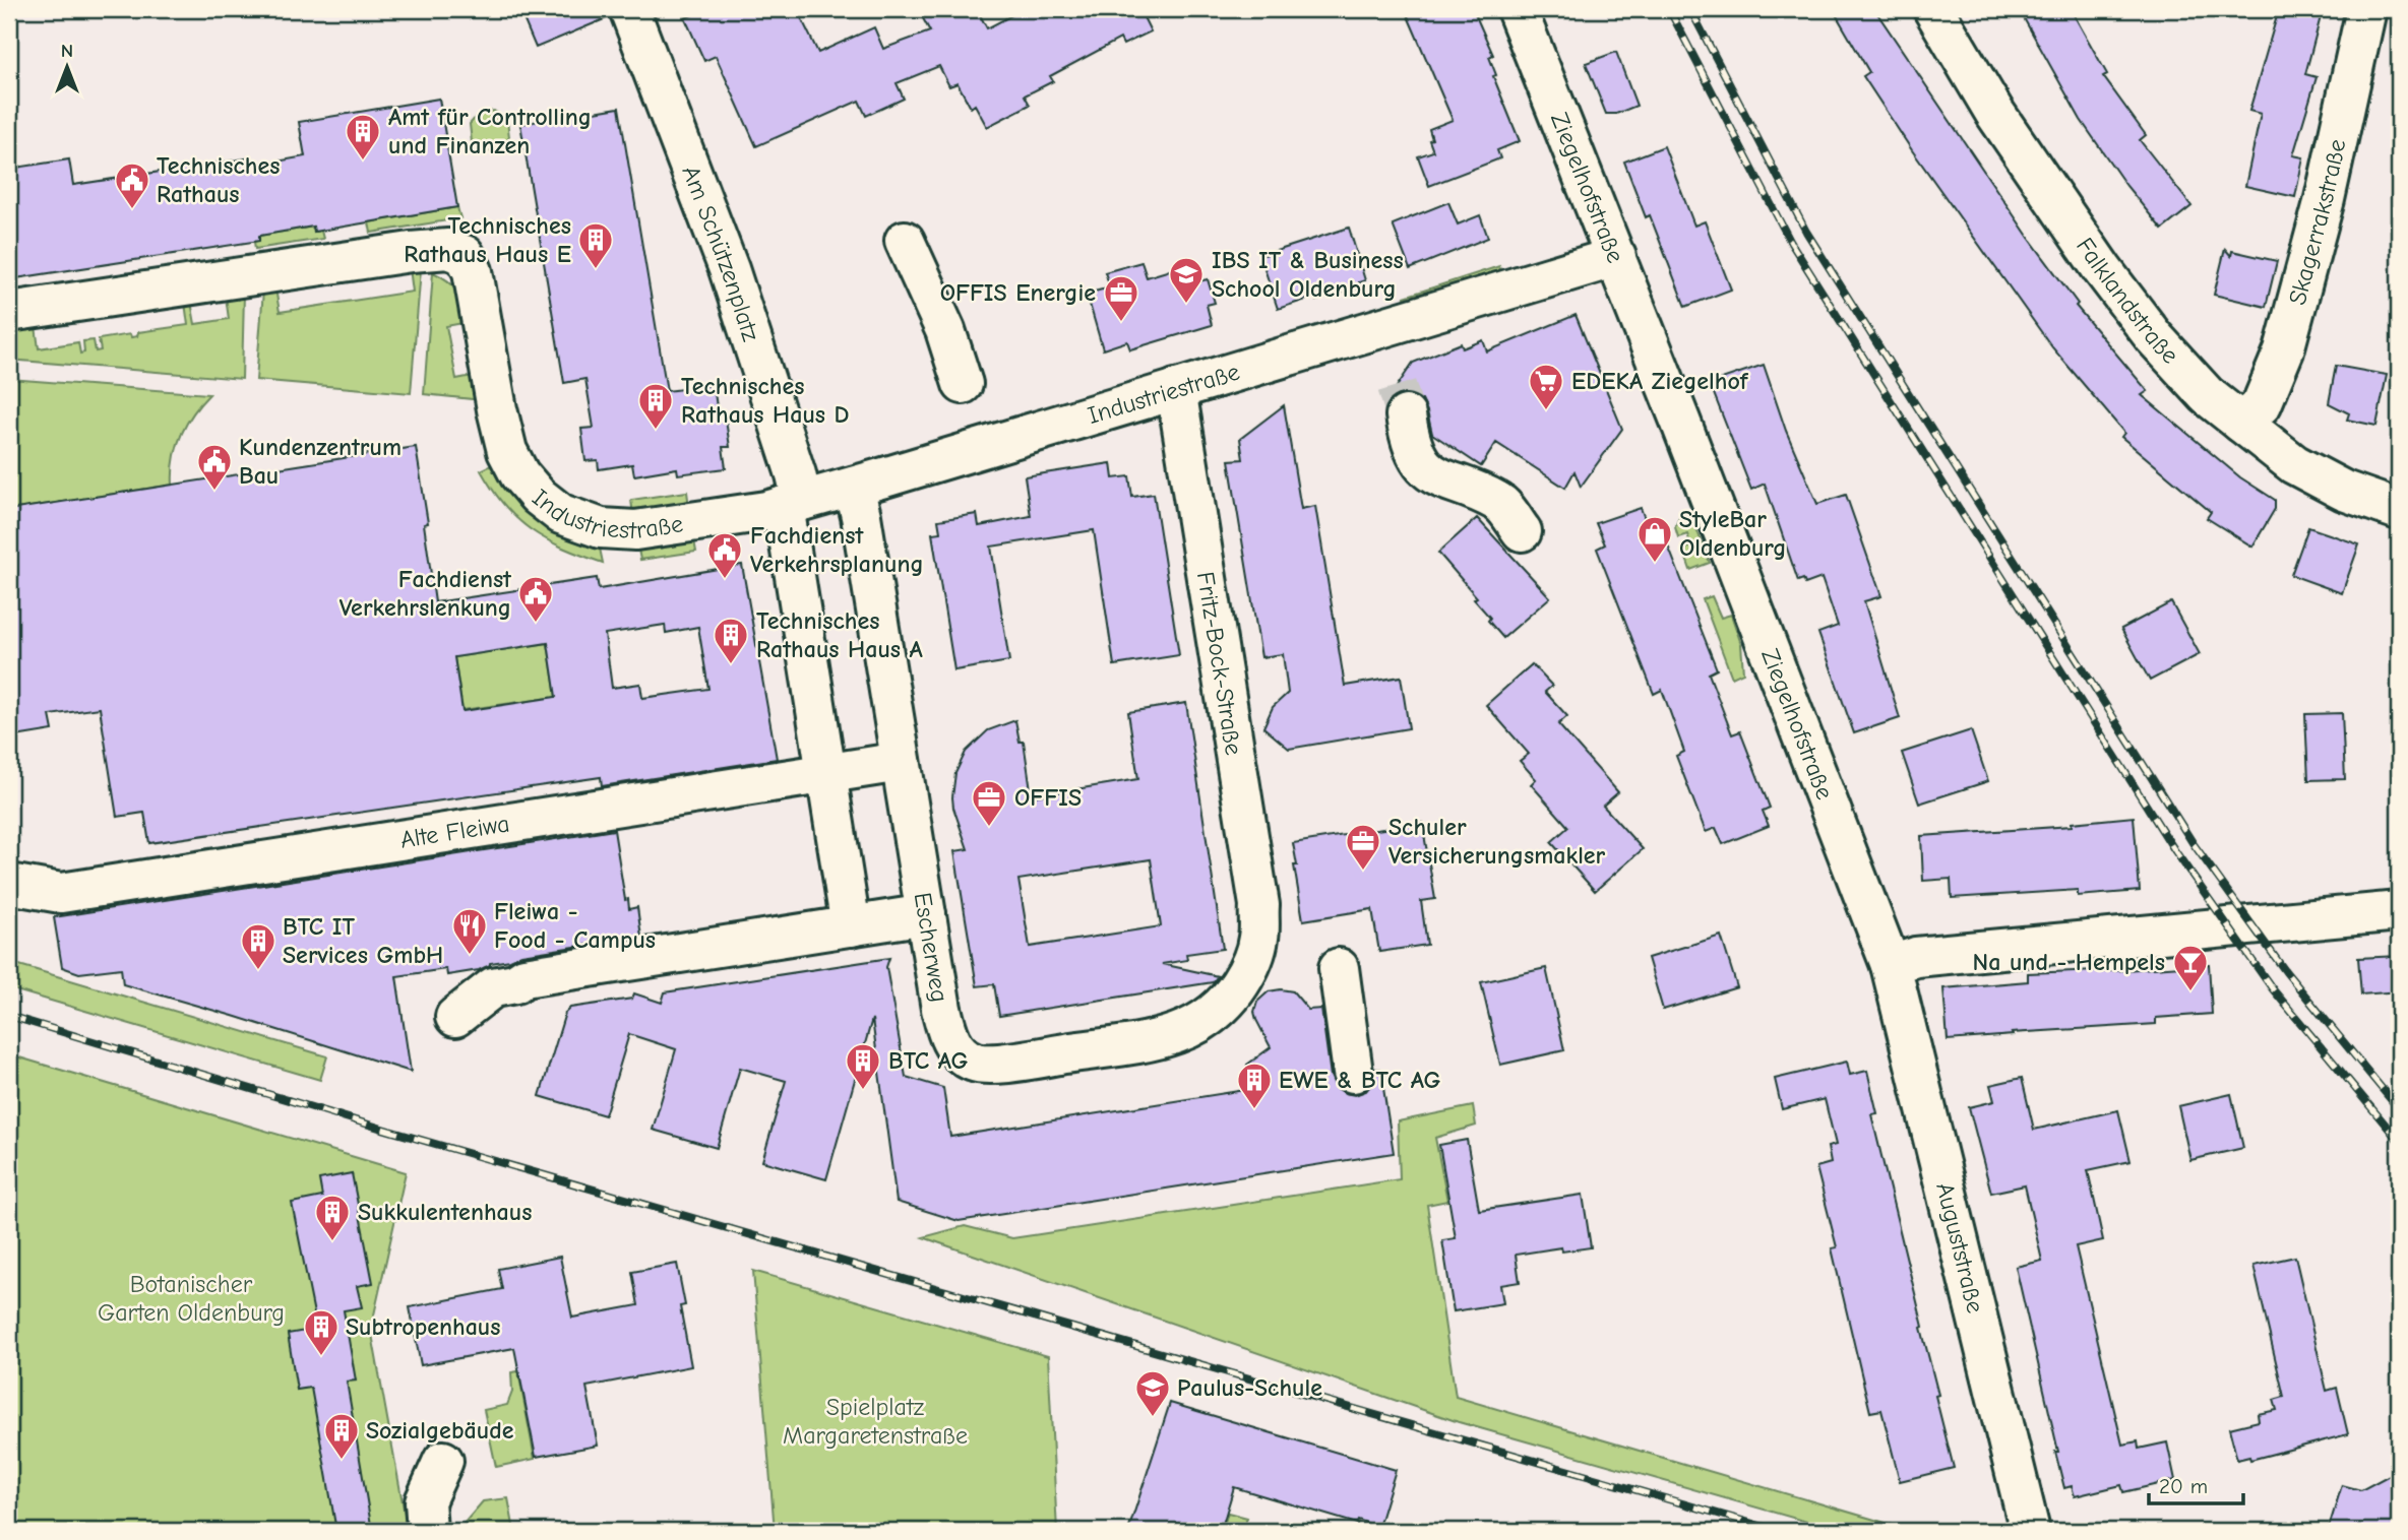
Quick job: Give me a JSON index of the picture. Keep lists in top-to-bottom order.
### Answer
{
  "streets": {
    "street": [
      "Ziegelhofstraße",
      "Skagerrakstraße",
      "Am Schützenplatz",
      "Falklandstraße",
      "Industriestraße",
      "Fritz-Bock-Straße",
      "Alte Fleiwa",
      "Escherweg",
      "Auguststraße"
    ]
  },
  "crossings": [
    ["Ziegelhofstraße", "Industriestraße"],
    ["Ziegelhofstraße", "Auguststraße"],
    ["Skagerrakstraße", "Falklandstraße"],
    ["Am Schützenplatz", "Industriestraße"],
    ["Am Schützenplatz", "Alte Fleiwa"],
    ["Industriestraße", "Fritz-Bock-Straße"],
    ["Industriestraße", "Escherweg"],
    ["Fritz-Bock-Straße", "Escherweg"],
    ["Alte Fleiwa", "Escherweg"]
  ],
  "parks": ["Botanischer Garten Oldenburg", "Spielplatz Margaretenstraße"],
  "places": {
    "building": [
      "Amt für Controlling und Finanzen",
      "Technisches Rathaus Haus E",
      "Technisches Rathaus Haus D",
      "Technisches Rathaus Haus A",
      "BTC IT Services GmbH",
      "BTC AG",
      "EWE & BTC AG",
      "Sukkulentenhaus",
      "Subtropenhaus",
      "Sozialgebäude"
    ],
    "public building": [
      "Technisches Rathaus",
      "Kundenzentrum Bau",
      "Fachdienst Verkehrsplanung",
      "Fachdienst Verkehrslenkung"
    ],
    "school or university": ["IBS IT & Business School Oldenburg", "Paulus-Schule"],
    "office": ["OFFIS Energie", "OFFIS", "Schuler Versicherungsmakler"],
    "supermarket": ["EDEKA Ziegelhof"],
    "shop": ["StyleBar Oldenburg"],
    "restaurant": ["Fleiwa - Food - Campus"],
    "bar": ["Na und - Hempels"]
  },
  "scale_bar": "20 m",
  "north": "top"
}
